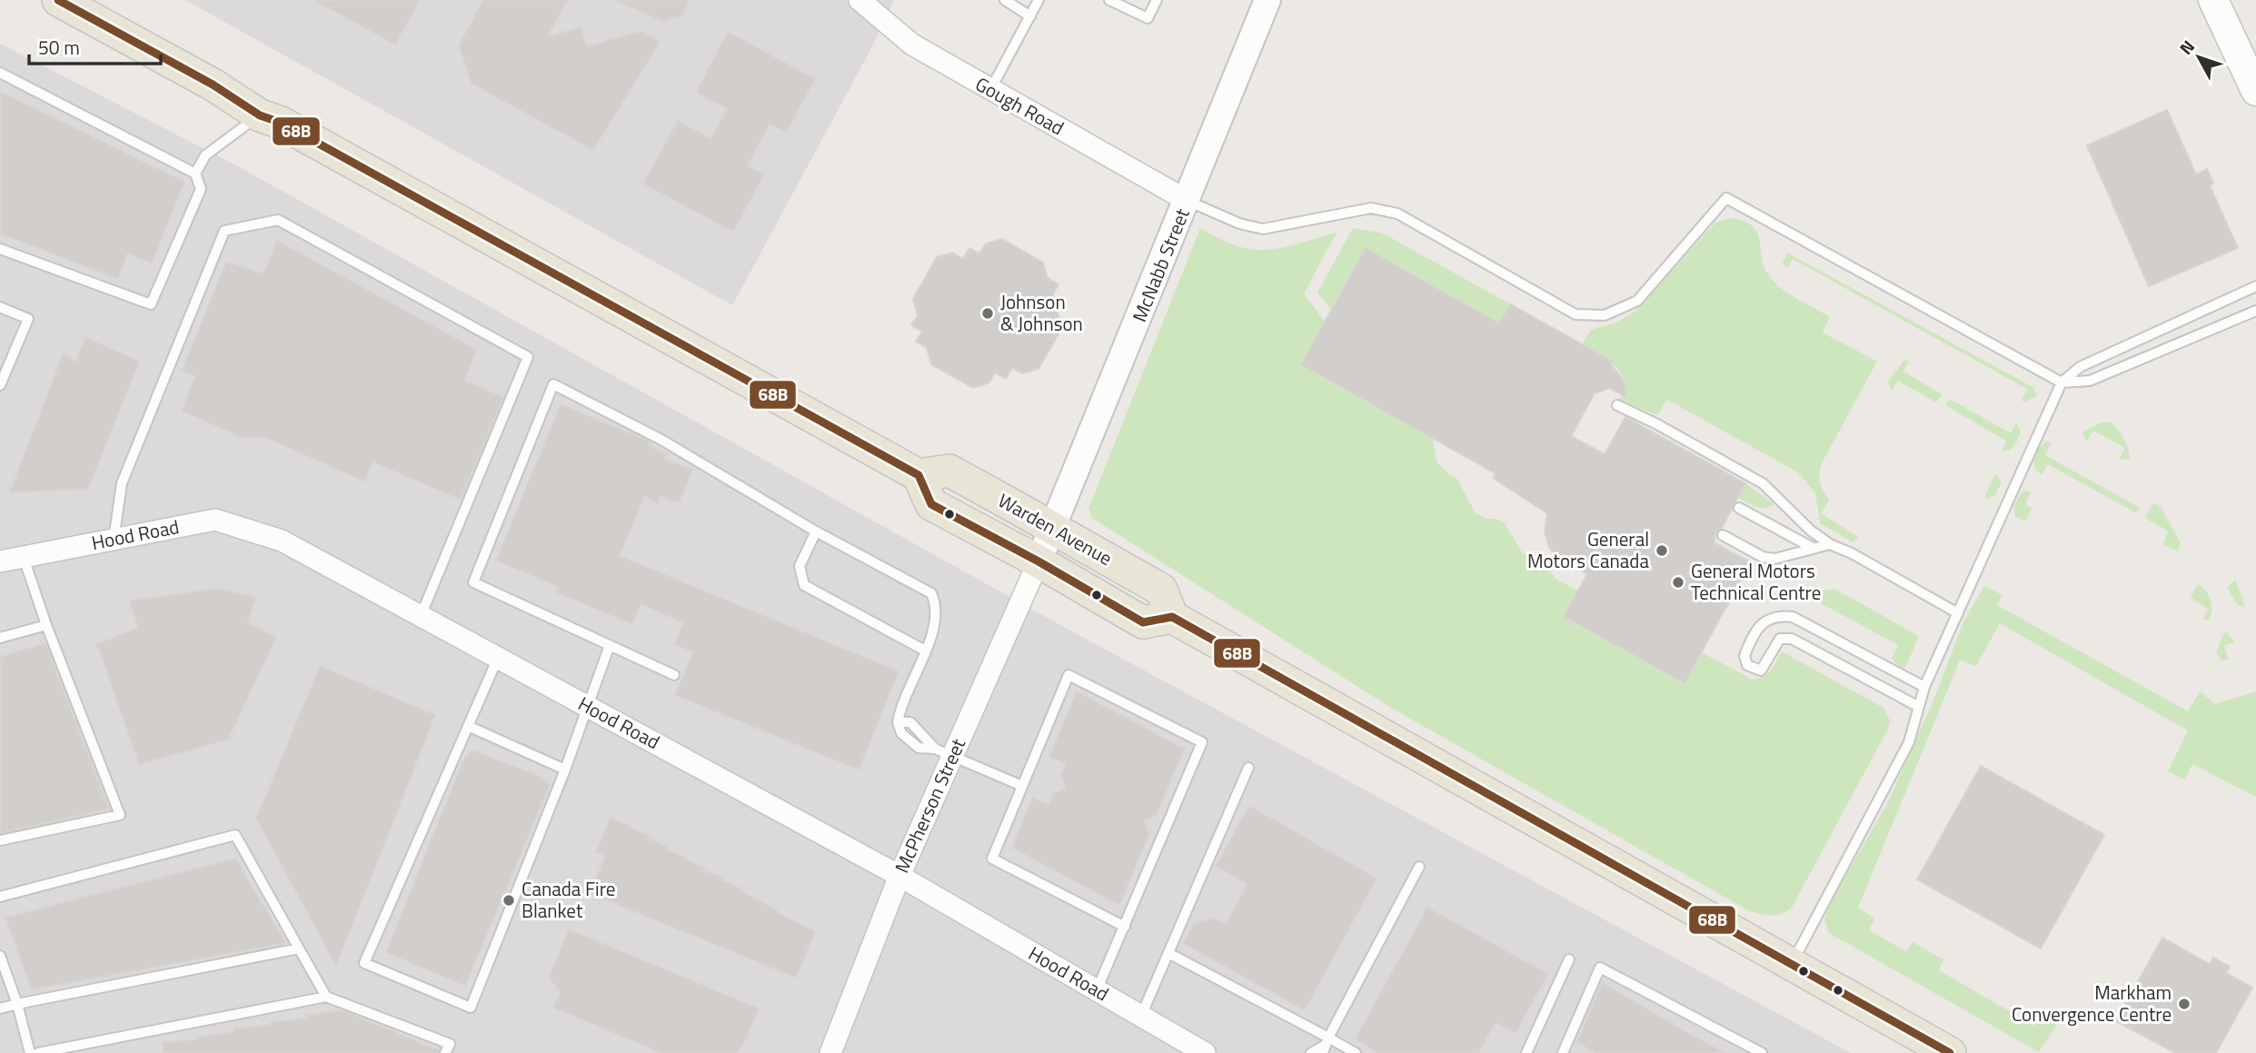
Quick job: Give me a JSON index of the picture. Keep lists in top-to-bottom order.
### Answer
{
  "streets": {
    "main road": ["Warden Avenue"],
    "street": [
      "Gough Road",
      "McNabb Street",
      "Hood Road",
      "McPherson Street"
    ]
  },
  "crossings": [
    ["Gough Road", "McNabb Street"],
    ["McNabb Street", "Warden Avenue"],
    ["McNabb Street", "McPherson Street"],
    ["Warden Avenue", "McPherson Street"],
    ["Hood Road", "McPherson Street"]
  ],
  "places": [
    "Johnson & Johnson",
    "General Motors Canada",
    "General Motors Technical Centre",
    "Canada Fire Blanket",
    "Markham Convergence Centre"
  ],
  "lines": ["transit line 68B"],
  "scale_bar": "50 m",
  "north": "top left"
}
